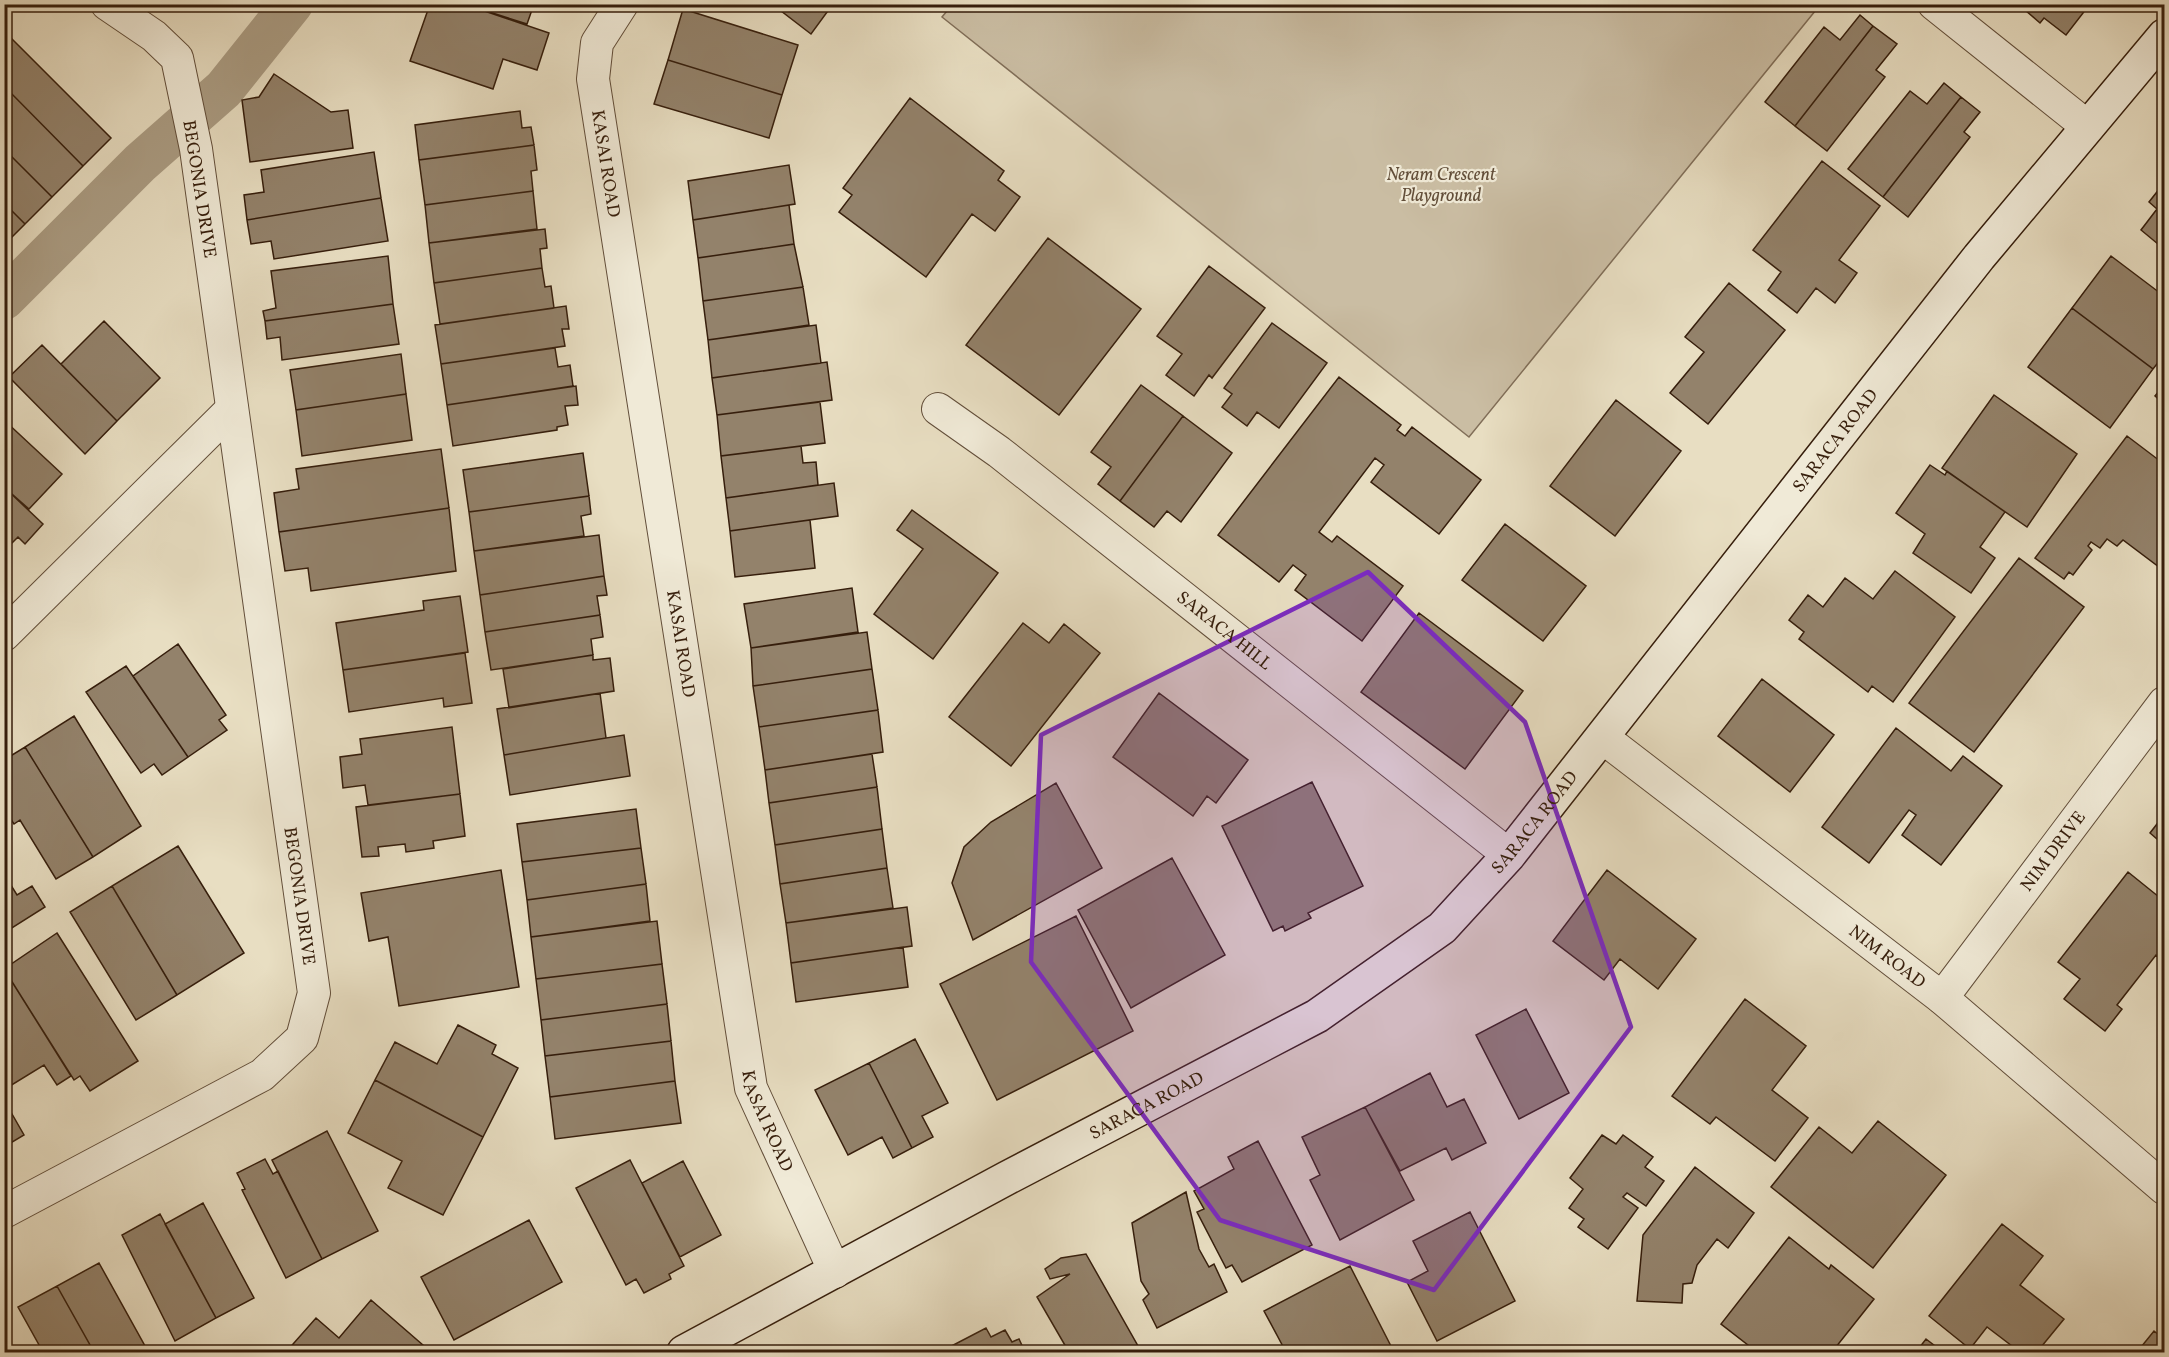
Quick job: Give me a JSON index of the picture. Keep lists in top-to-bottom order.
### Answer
{
  "streets": {
    "street": [
      "KASAI ROAD",
      "BEGONIA DRIVE",
      "SARACA ROAD",
      "SARACA HILL",
      "NIM DRIVE",
      "NIM ROAD"
    ]
  },
  "crossings": [
    ["KASAI ROAD", "SARACA ROAD"],
    ["SARACA ROAD", "SARACA HILL"],
    ["SARACA ROAD", "NIM ROAD"],
    ["NIM DRIVE", "NIM ROAD"]
  ],
  "parks": ["Neram Crescent Playground"]
}
